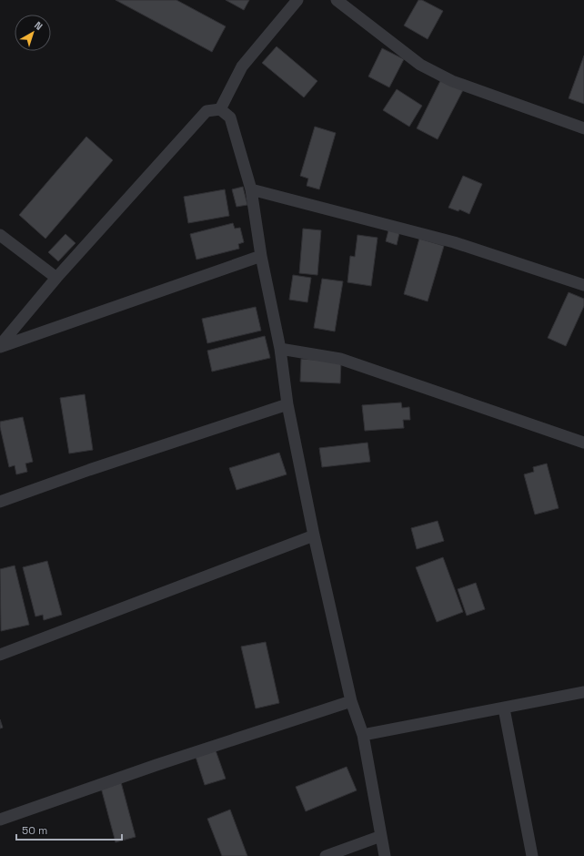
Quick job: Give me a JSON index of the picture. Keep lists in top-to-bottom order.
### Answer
{
  "scale_bar": "50 m",
  "north": "top right"
}
